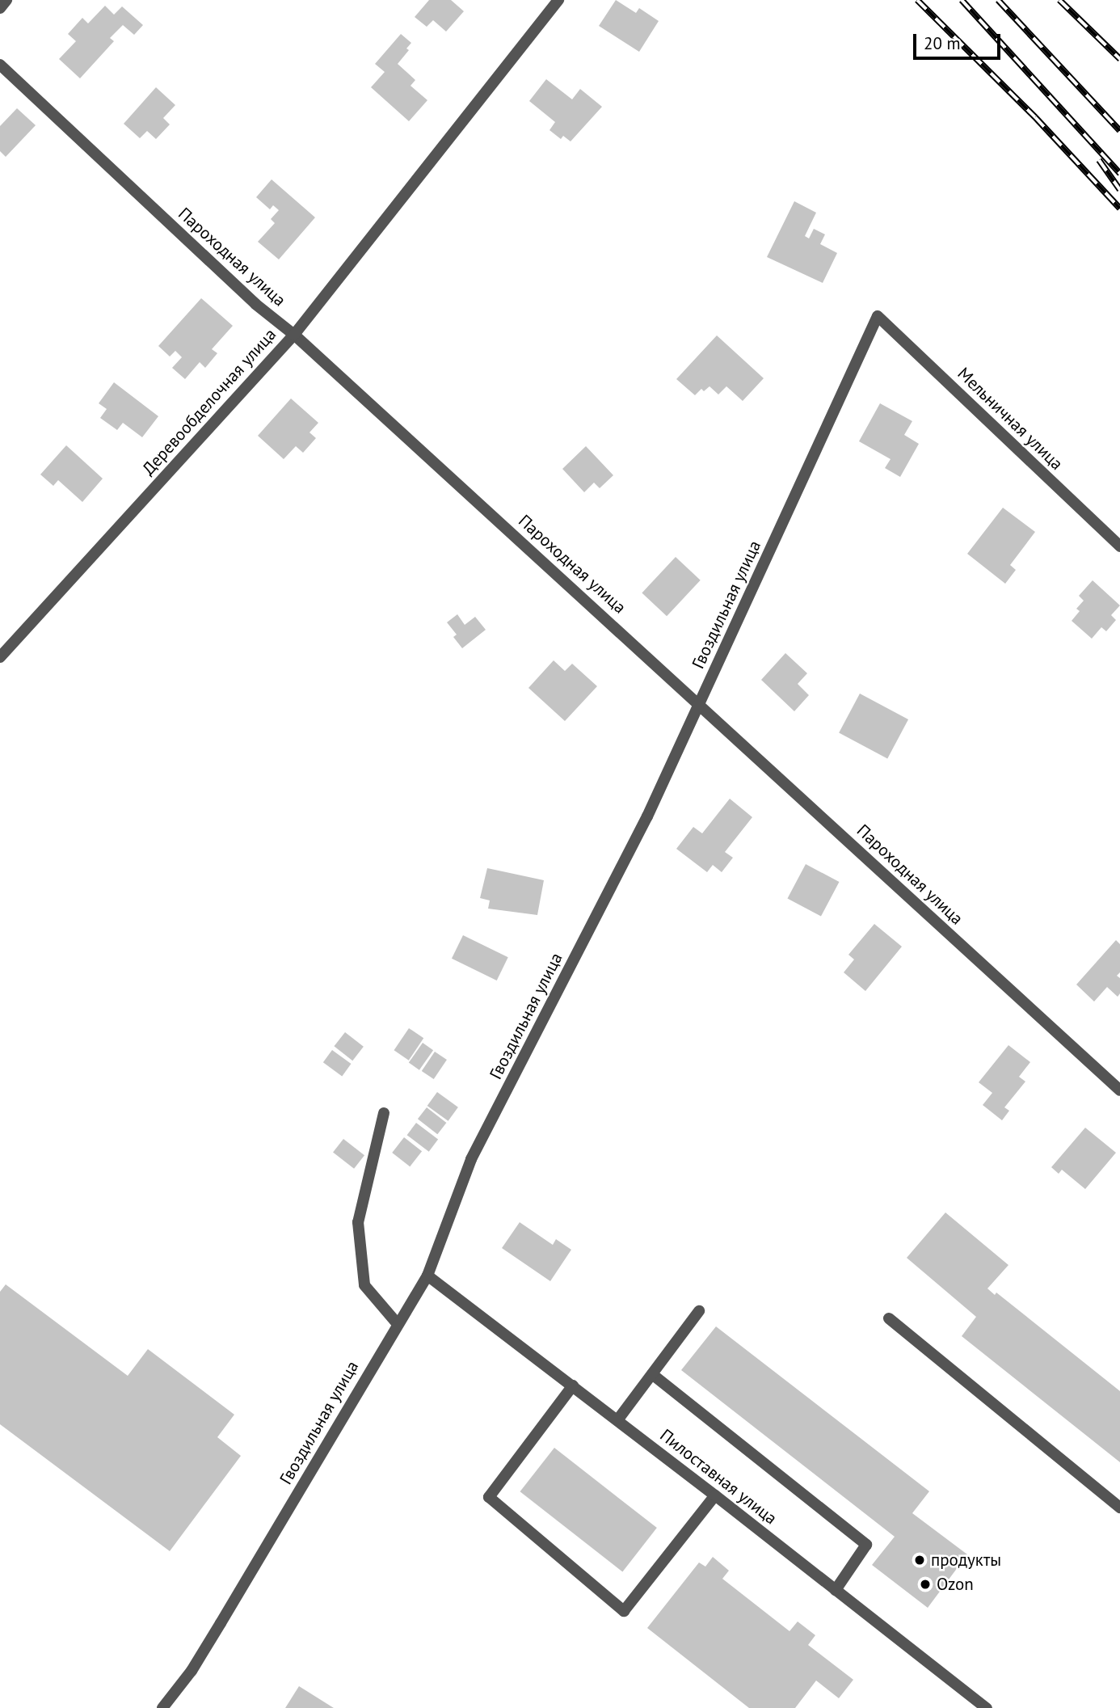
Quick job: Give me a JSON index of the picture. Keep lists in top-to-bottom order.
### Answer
{
  "streets": {
    "street": [
      "Пароходная улица",
      "Деревообделочная улица",
      "Мельничная улица",
      "Гвоздильная улица",
      "Пилоставная улица"
    ]
  },
  "crossings": [
    ["Пароходная улица", "Деревообделочная улица"],
    ["Пароходная улица", "Гвоздильная улица"],
    ["Мельничная улица", "Гвоздильная улица"],
    ["Гвоздильная улица", "Пилоставная улица"]
  ],
  "places": ["продукты", "Ozon"],
  "scale_bar": "20 m"
}
